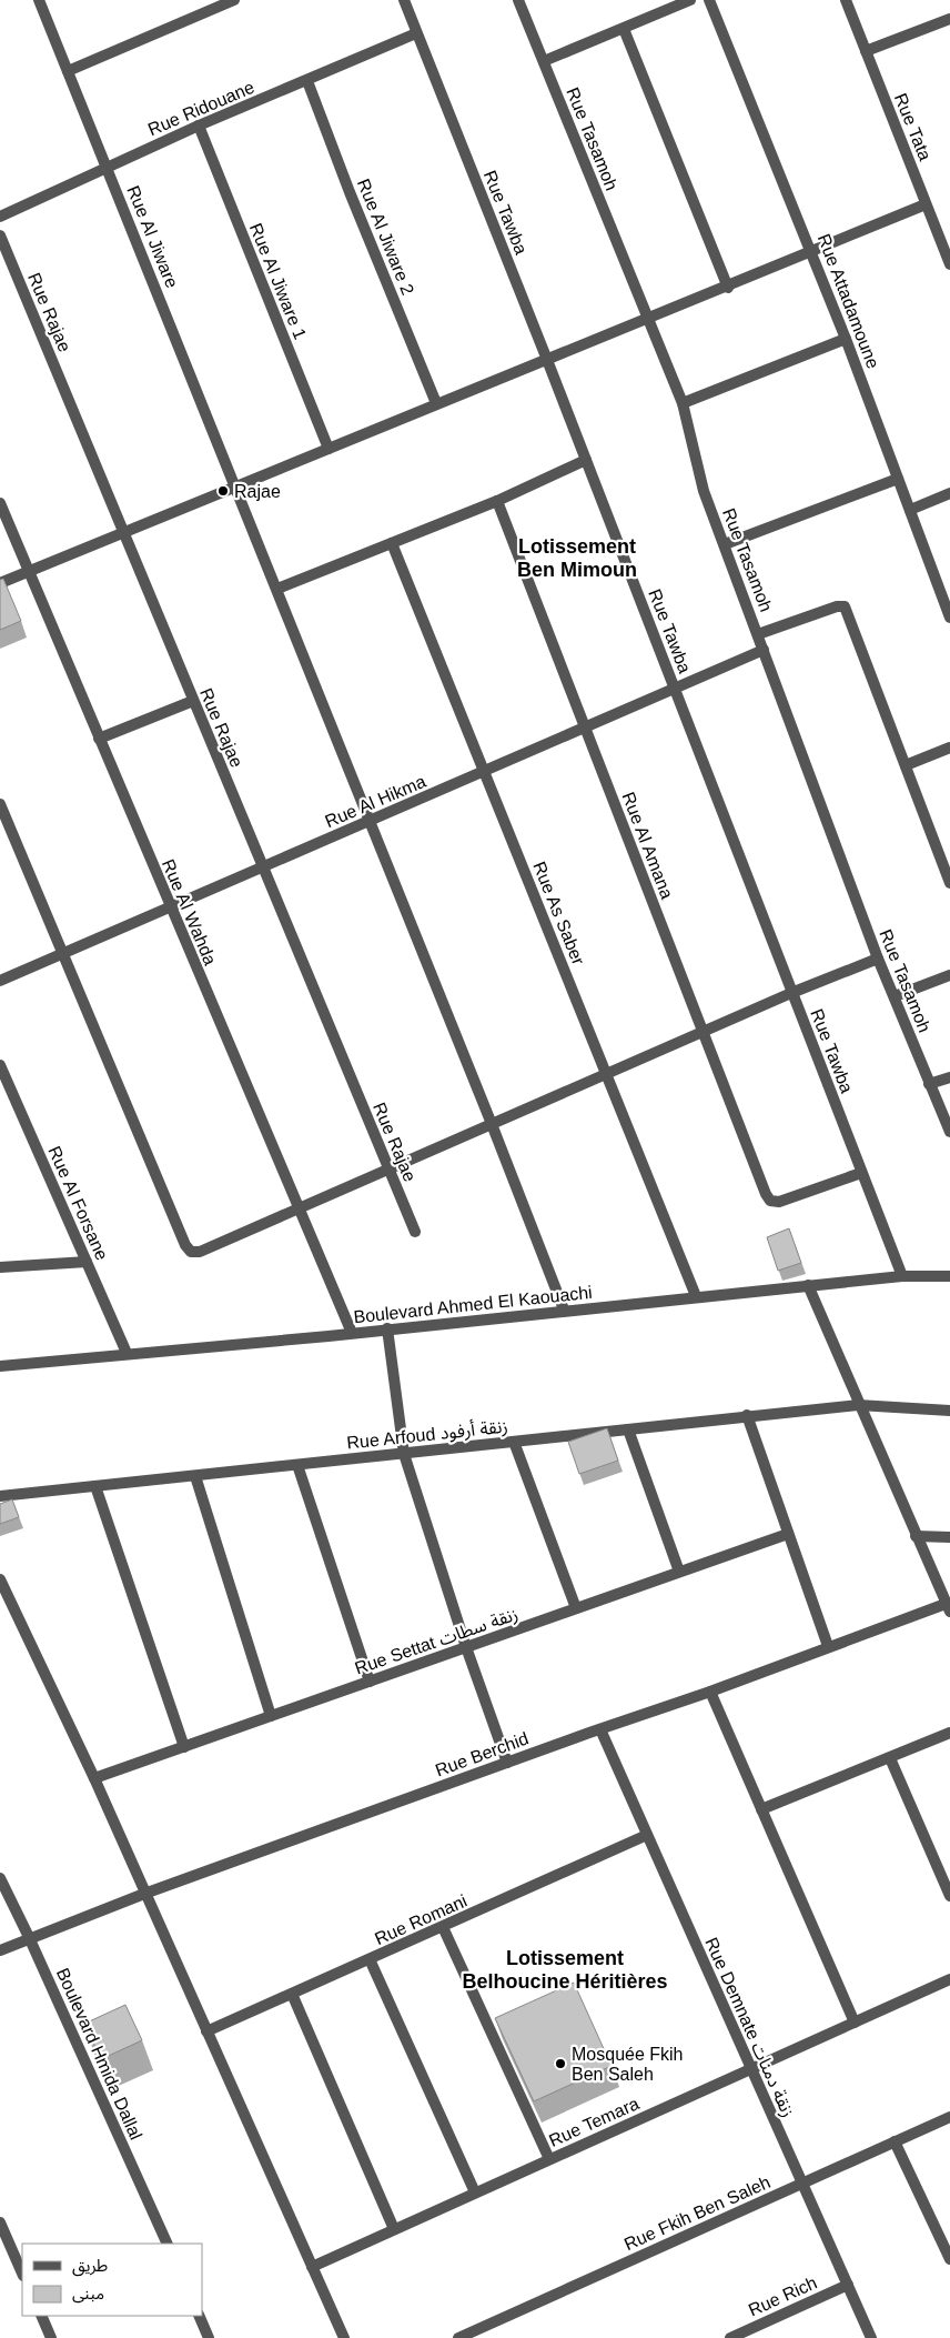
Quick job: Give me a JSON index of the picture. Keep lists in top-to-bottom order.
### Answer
{
  "streets": {
    "street": [
      "Rue Ridouane",
      "Rue Tata",
      "Rue Tasamoh",
      "Rue Tawba",
      "Rue Al Jiware",
      "Rue Al Jiware 2",
      "Rue Al Jiware 1",
      "Rue Attadamoune",
      "Rue Rajae",
      "Rue Al Hikma",
      "Rue Al Amana",
      "Rue Al Wahda",
      "Rue As Saber",
      "Rue Al Forsane",
      "Boulevard Ahmed El Kaouachi",
      "Rue Arfoud زنقة أرفود",
      "Rue Settat زنقة سطات",
      "Rue Berchid",
      "Rue Romani",
      "Rue Demnate زنقة دمنات",
      "Boulevard Hmida Dallal",
      "Rue Temara",
      "Rue Fkih Ben Saleh",
      "Rue Rich"
    ]
  },
  "crossings": [
    ["Rue Ridouane", "Rue Tawba"],
    ["Rue Ridouane", "Rue Al Jiware"],
    ["Rue Ridouane", "Rue Al Jiware 2"],
    ["Rue Ridouane", "Rue Al Jiware 1"],
    ["Rue Tasamoh", "Rue Al Hikma"],
    ["Rue Tawba", "Rue Al Hikma"],
    ["Rue Tawba", "Rue Al Amana"],
    ["Rue Tawba", "Boulevard Ahmed El Kaouachi"],
    ["Rue Al Jiware", "Rue Al Hikma"],
    ["Rue Al Jiware", "Boulevard Ahmed El Kaouachi"],
    ["Rue Rajae", "Rue Al Hikma"],
    ["Rue Al Hikma", "Rue Al Amana"],
    ["Rue Al Hikma", "Rue Al Wahda"],
    ["Rue Al Hikma", "Rue As Saber"],
    ["Rue Al Wahda", "Boulevard Ahmed El Kaouachi"],
    ["Rue As Saber", "Boulevard Ahmed El Kaouachi"],
    ["Rue Al Forsane", "Boulevard Ahmed El Kaouachi"],
    ["Rue Berchid", "Rue Demnate زنقة دمنات"],
    ["Rue Berchid", "Boulevard Hmida Dallal"],
    ["Rue Romani", "Rue Demnate زنقة دمنات"],
    ["Rue Demnate زنقة دمنات", "Rue Temara"],
    ["Rue Demnate زنقة دمنات", "Rue Fkih Ben Saleh"],
    ["Rue Demnate زنقة دمنات", "Rue Rich"]
  ],
  "districts": ["Lotissement Ben Mimoun", "Lotissement Belhoucine Héritières"],
  "places": ["Rajae", "Mosquée Fkih Ben Saleh"],
  "legend": ["طريق", "مبنى"]
}
